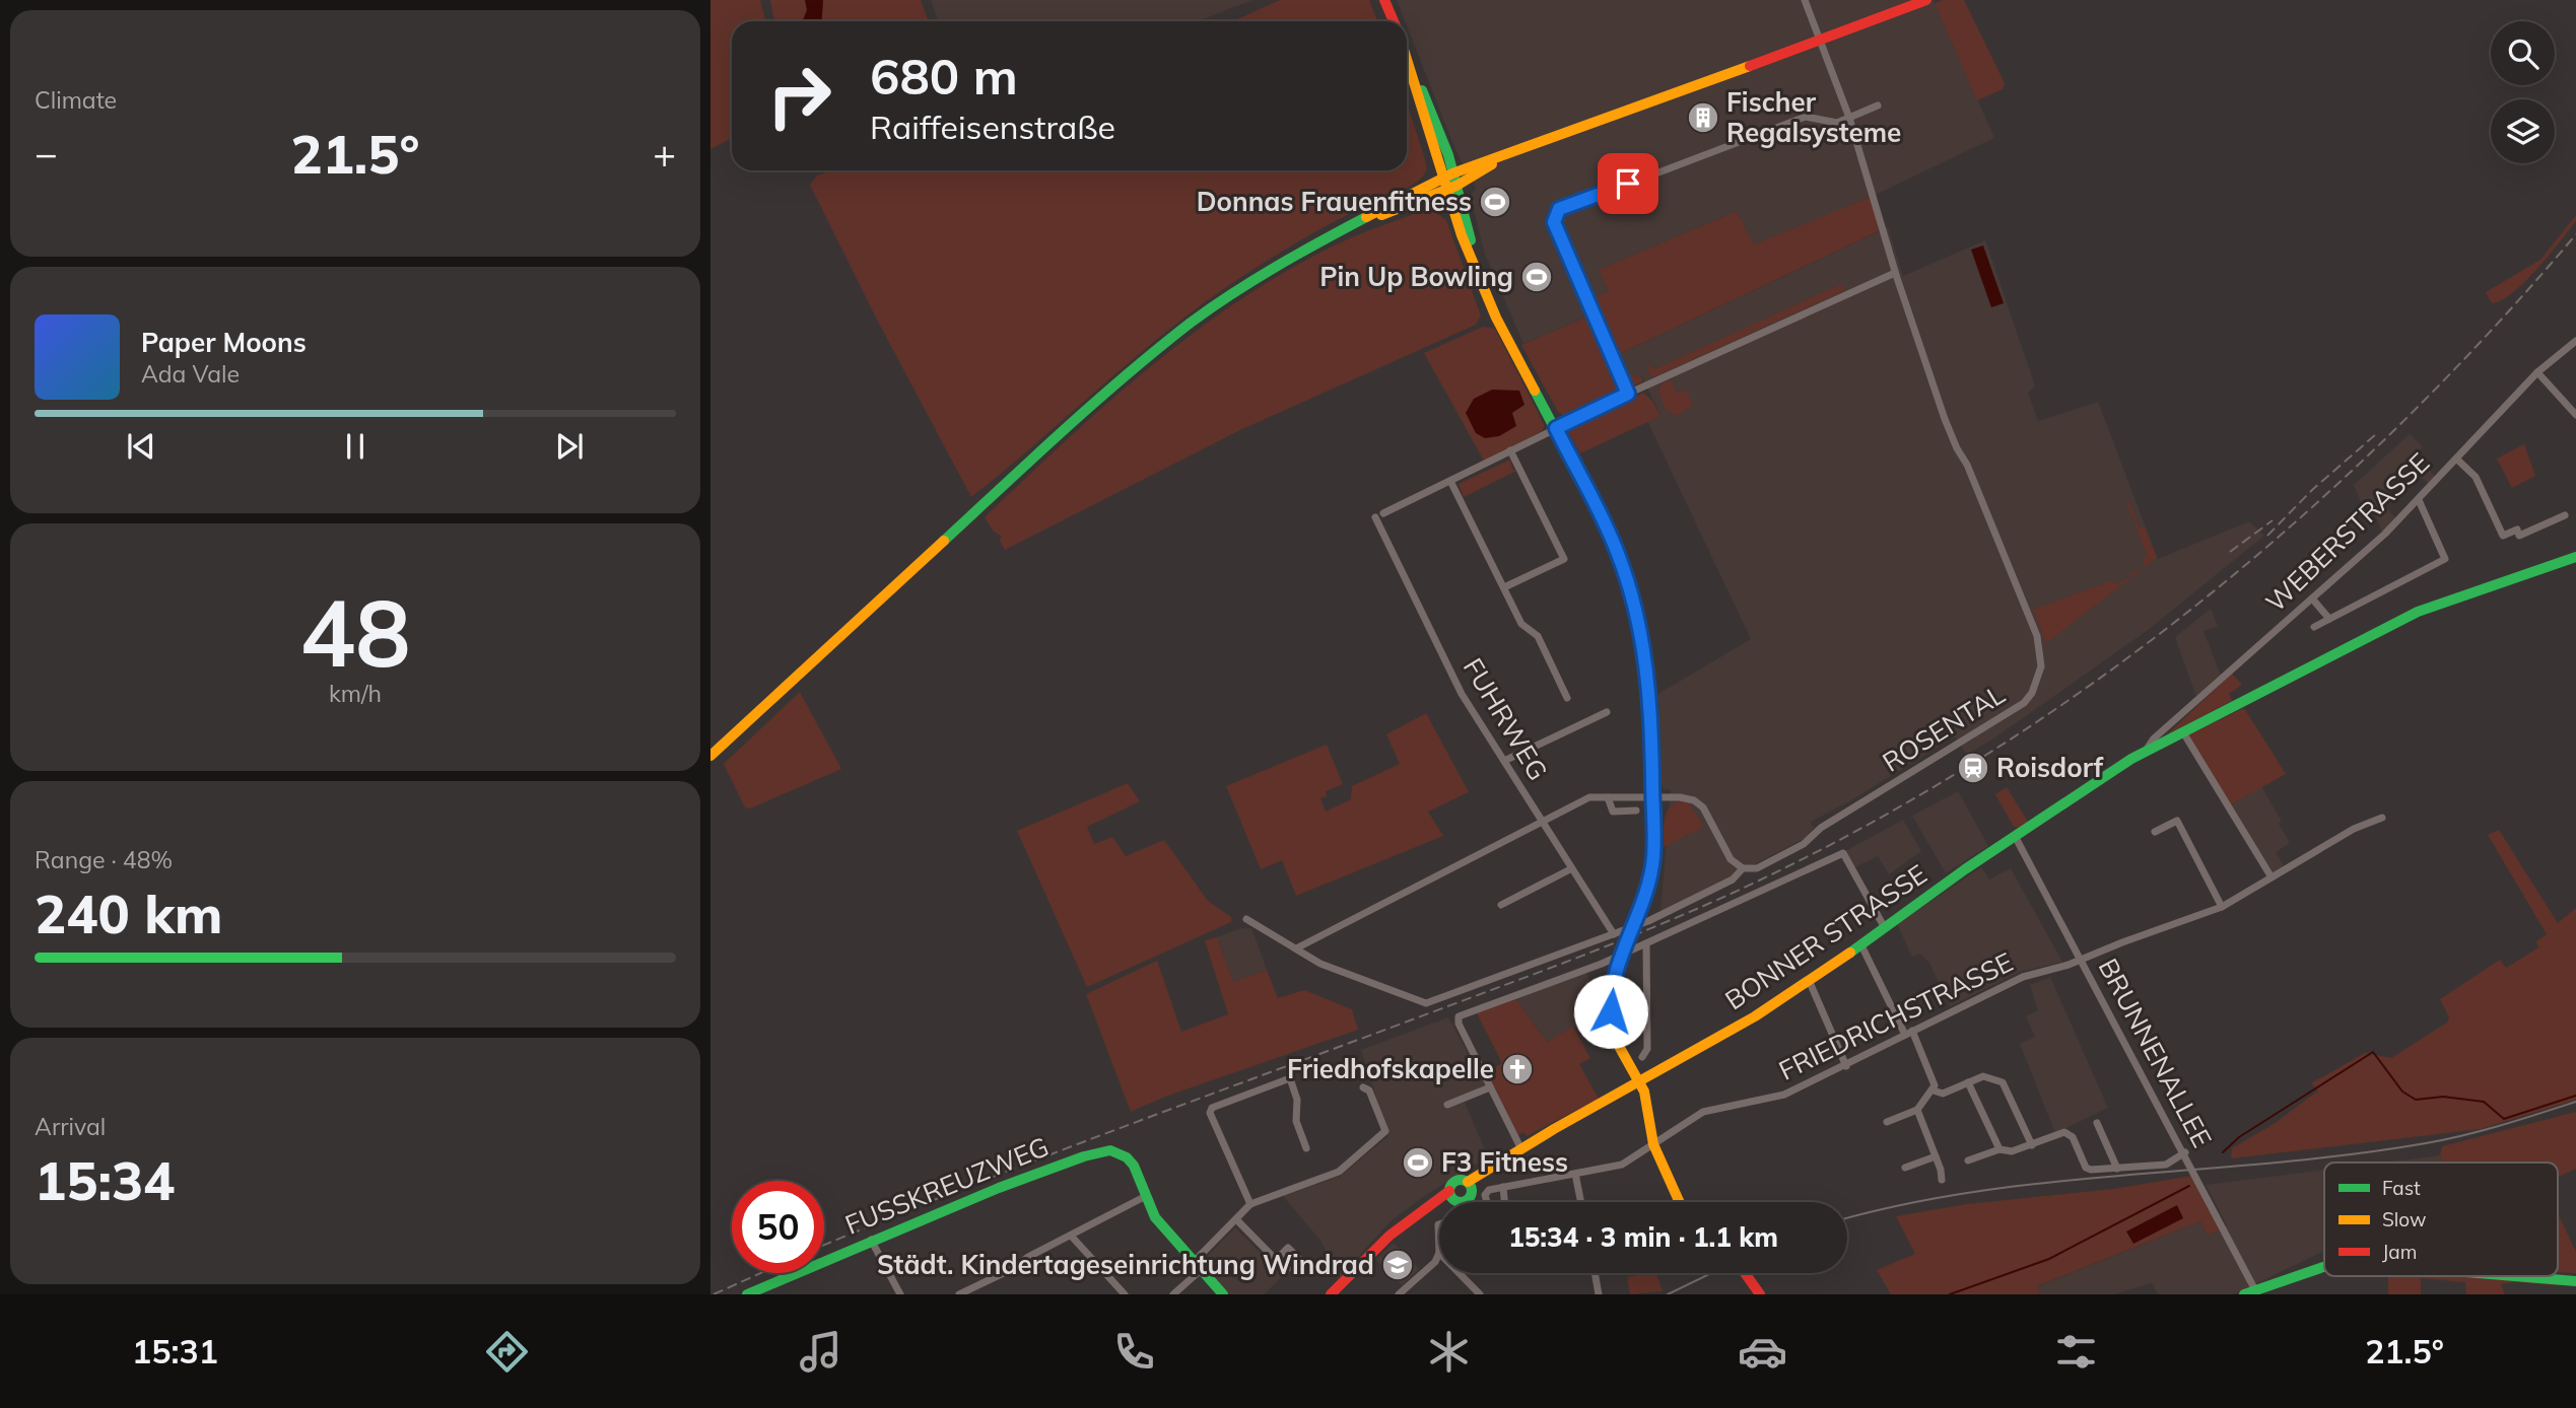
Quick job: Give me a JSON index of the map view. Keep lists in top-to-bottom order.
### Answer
{
  "streets": {
    "main road": ["BONNER STRASSE", "FUSSKREUZWEG"],
    "street": [
      "WEBERSTRASSE",
      "FUHRWEG",
      "ROSENTAL",
      "FRIEDRICHSTRASSE",
      "BRUNNENALLEE"
    ]
  },
  "crossings": [
    ["WEBERSTRASSE", "BONNER STRASSE"],
    ["FUHRWEG", "ROSENTAL"],
    ["BONNER STRASSE", "BRUNNENALLEE"],
    ["FRIEDRICHSTRASSE", "BRUNNENALLEE"]
  ],
  "places": {
    "building": ["Fischer Regalsysteme"],
    "sports": ["Donnas Frauenfitness", "Pin Up Bowling", "F3 Fitness"],
    "station": ["Roisdorf"],
    "church": ["Friedhofskapelle"],
    "school or university": ["Städt. Kindertageseinrichtung Windrad"]
  },
  "legend": ["Fast", "Slow", "Jam"],
  "page": {
    "tile": [
      "Climate",
      ["48", "km/h"],
      ["Range · 48%", "240 km"],
      ["Arrival", "15:34"]
    ],
    "turn": ["680 m", "Raiffeisenstraße"],
    "heat": ["−", "21.5°", "+"],
    "song": ["Paper Moons", "Ada Vale"],
    "limit": "50",
    "trip": "15:34 · 3 min · 1.1 km",
    "tabs": ["15:31", "21.5°"]
  }
}
